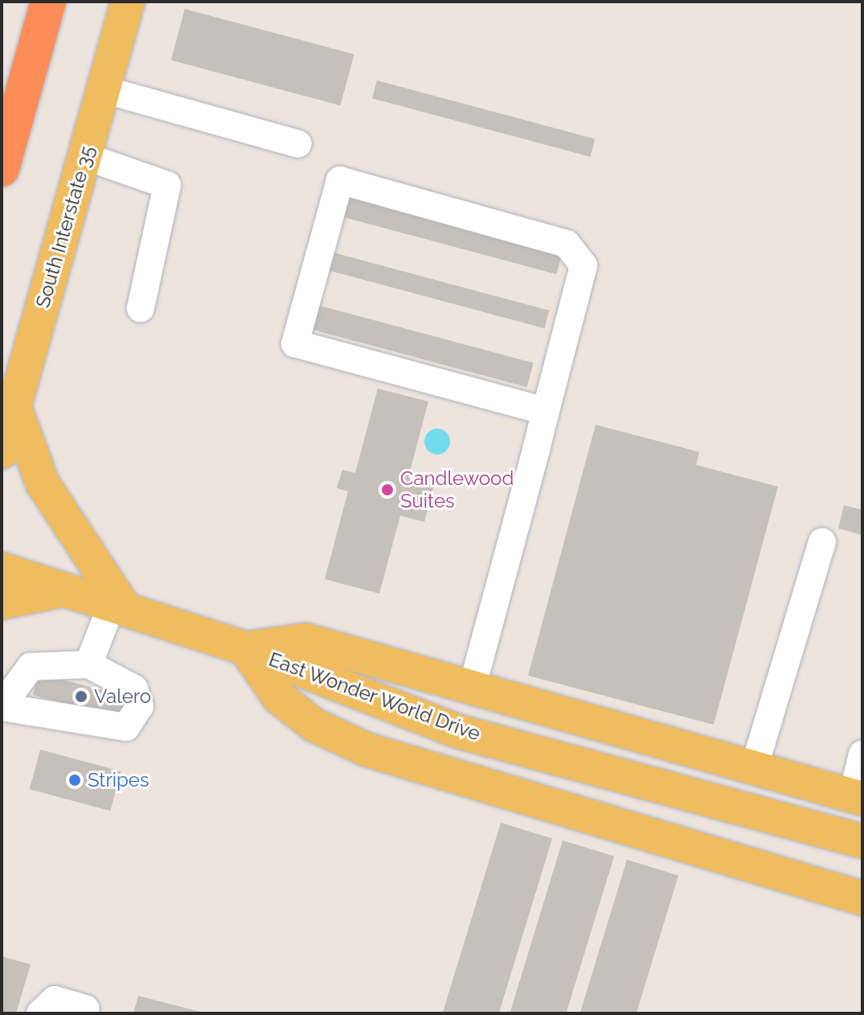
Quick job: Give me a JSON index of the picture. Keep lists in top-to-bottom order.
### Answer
{
  "streets": {
    "main road": ["South Interstate 35", "East Wonder World Drive"]
  },
  "places": ["Candlewood Suites", "Valero", "Stripes"]
}
